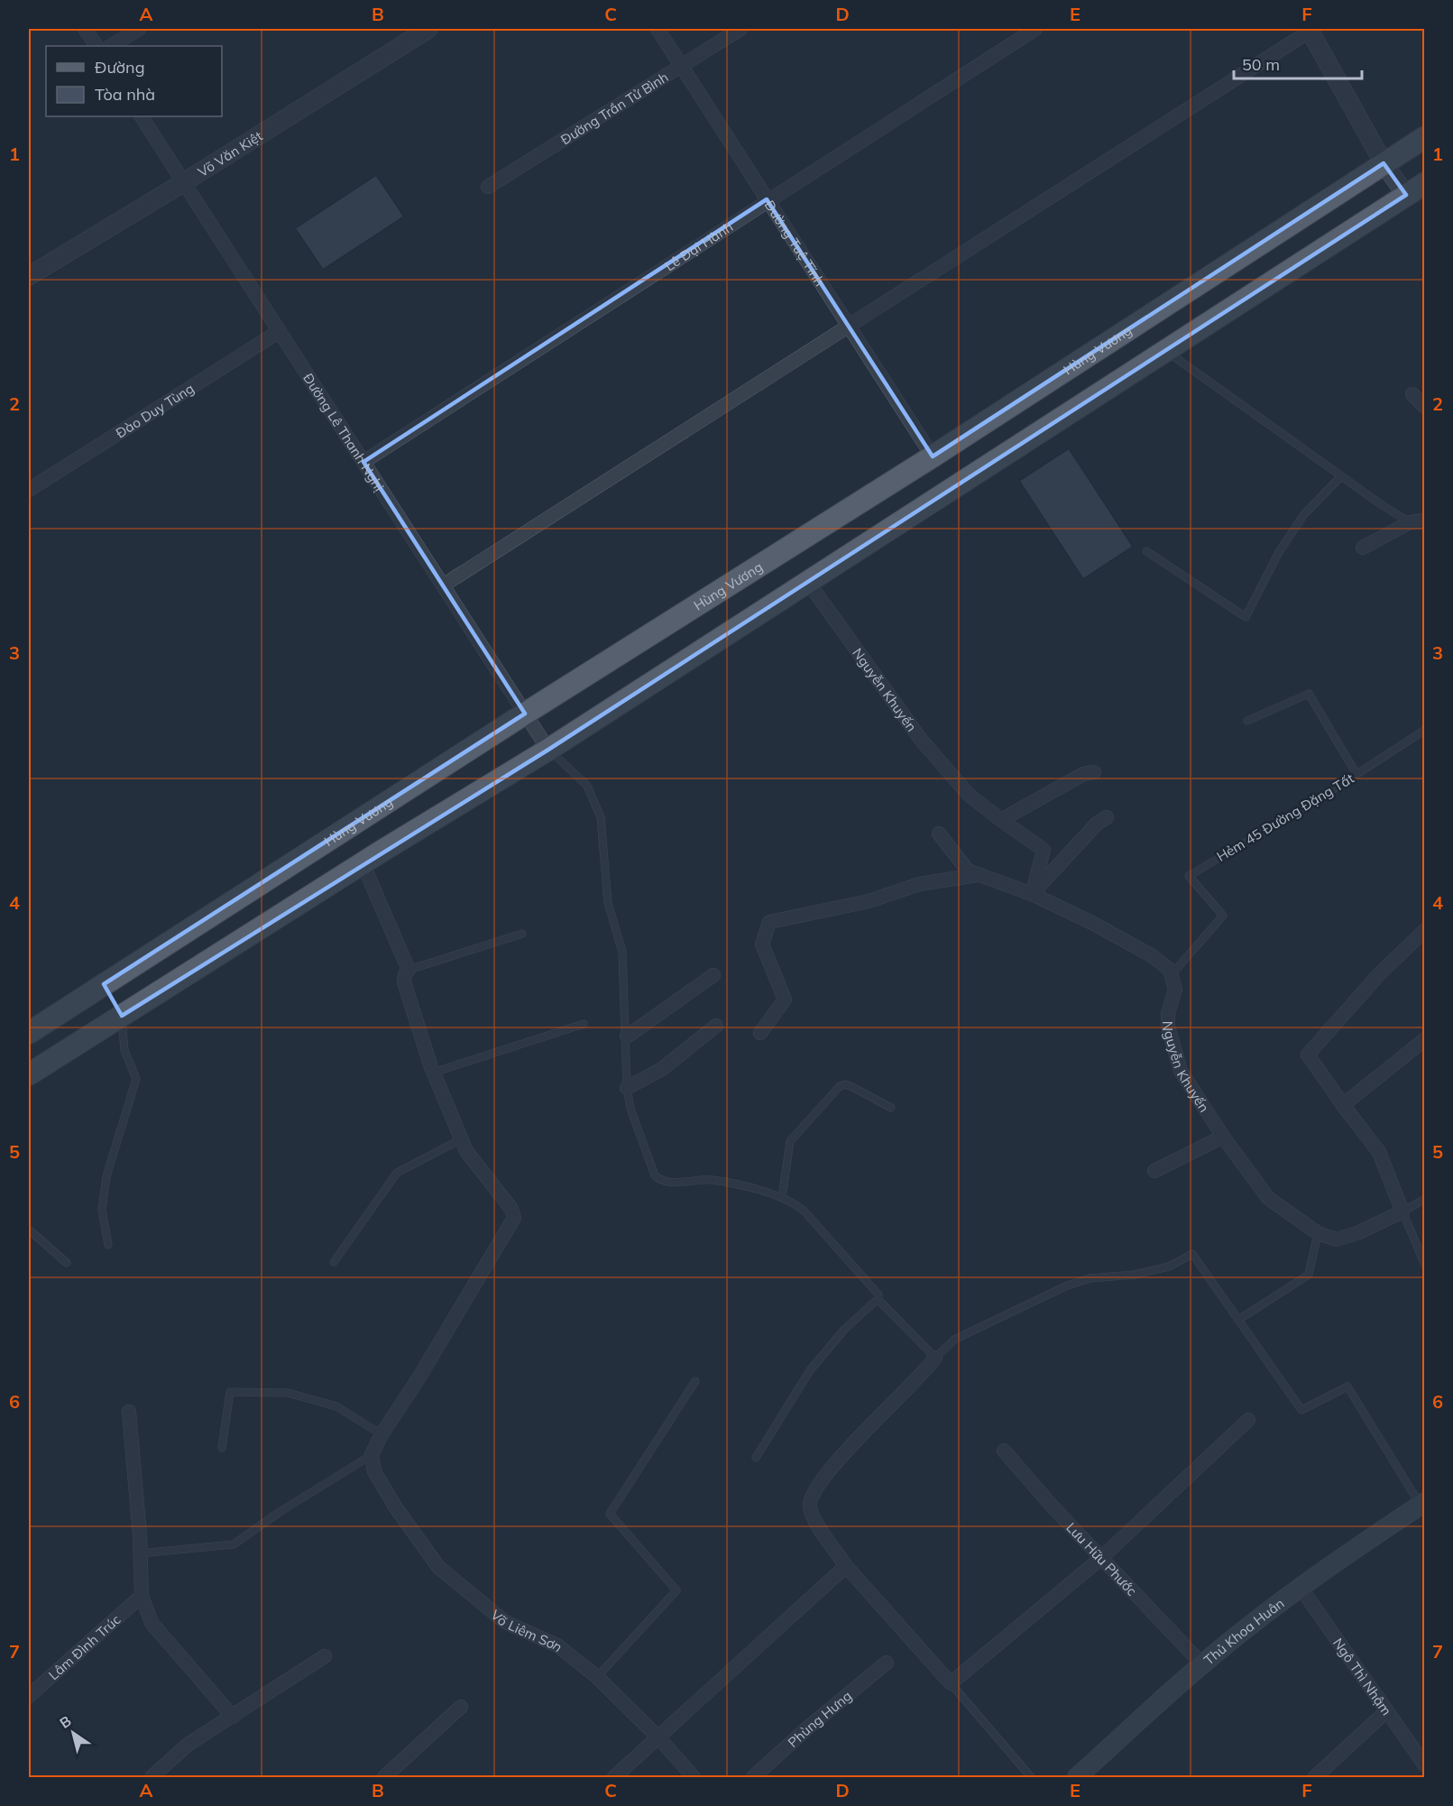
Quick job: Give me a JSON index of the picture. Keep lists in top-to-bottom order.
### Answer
{
  "streets": {
    "main road": ["Hùng Vương", "Thủ Khoa Huân"],
    "street": [
      "Đường Trần Tử Bình",
      "Võ Văn Kiệt",
      "Đường Tuệ Tĩnh",
      "Lê Đại Hành",
      "Đào Duy Tùng",
      "Đường Lê Thanh Nghị",
      "Nguyễn Khuyến",
      "Lưu Hữu Phước",
      "Võ Liêm Sơn",
      "Lâm Đình Trúc",
      "Ngô Thì Nhậm",
      "Phùng Hưng"
    ],
    "lane": ["Hẻm 45 Đường Đặng Tất"]
  },
  "crossings": [
    ["Đường Trần Tử Bình", "Đường Tuệ Tĩnh"],
    ["Võ Văn Kiệt", "Đường Lê Thanh Nghị"],
    ["Đường Tuệ Tĩnh", "Lê Đại Hành"],
    ["Đường Tuệ Tĩnh", "Hùng Vương"],
    ["Lê Đại Hành", "Đường Lê Thanh Nghị"],
    ["Hùng Vương", "Đường Lê Thanh Nghị"],
    ["Đào Duy Tùng", "Đường Lê Thanh Nghị"],
    ["Nguyễn Khuyến", "Hẻm 45 Đường Đặng Tất"],
    ["Lưu Hữu Phước", "Thủ Khoa Huân"],
    ["Thủ Khoa Huân", "Ngô Thì Nhậm"]
  ],
  "legend": ["Đường", "Tòa nhà"],
  "scale_bar": "50 m",
  "north": "top left",
  "grid": {
    "columns": [
      "A",
      "B",
      "C",
      "D",
      "E",
      "F"
    ],
    "rows": [
      "1",
      "2",
      "3",
      "4",
      "5",
      "6",
      "7"
    ]
  }
}
